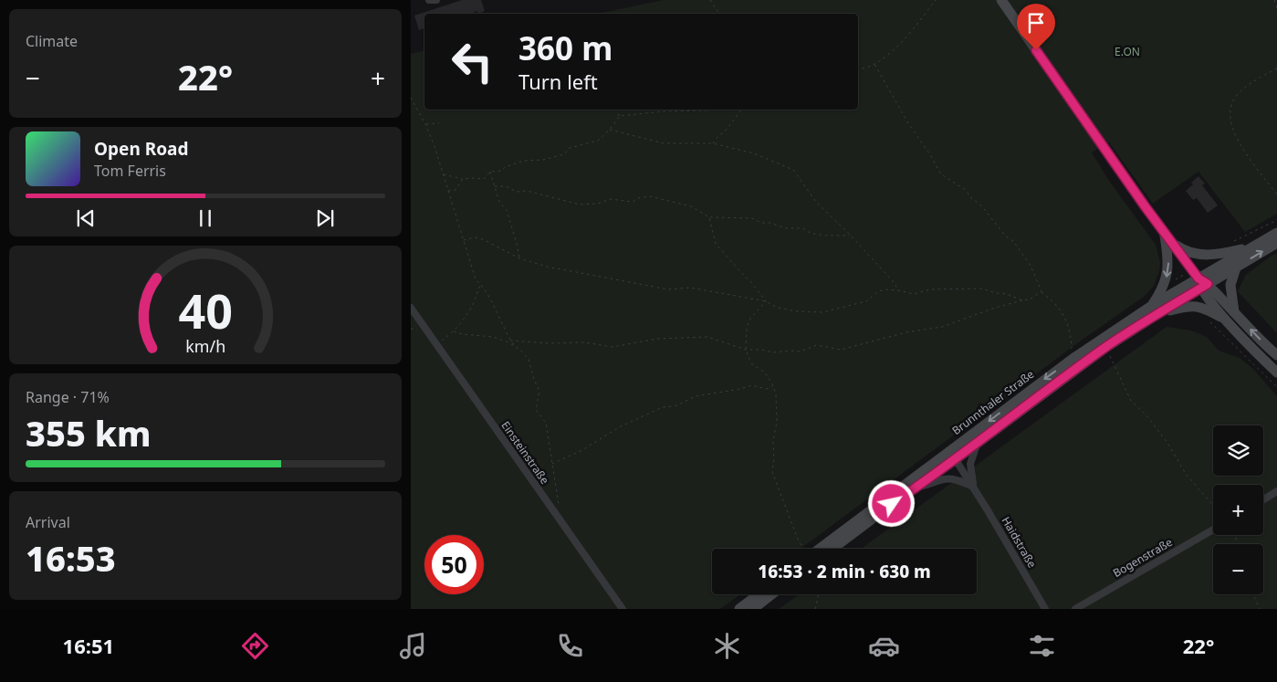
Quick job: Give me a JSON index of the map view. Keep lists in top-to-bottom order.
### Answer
{
  "streets": {
    "main road": ["Brunnthaler Straße"],
    "street": ["Einsteinstraße", "Haidstraße", "Bogenstraße"]
  },
  "crossings": [
    ["Brunnthaler Straße", "Haidstraße"]
  ],
  "parks": ["E.ON"],
  "page": {
    "tile": [
      "Climate",
      ["Range · 71%", "355 km"],
      ["Arrival", "16:53"]
    ],
    "turn": ["360 m", "Turn left"],
    "heat": ["−", "22°", "+"],
    "song": ["Open Road", "Tom Ferris"],
    "map_buttons": ["+", "−"],
    "limit": "50",
    "trip": "16:53 · 2 min · 630 m",
    "tabs": ["16:51", "22°"],
    "gauge": ["40", "km/h"]
  }
}
